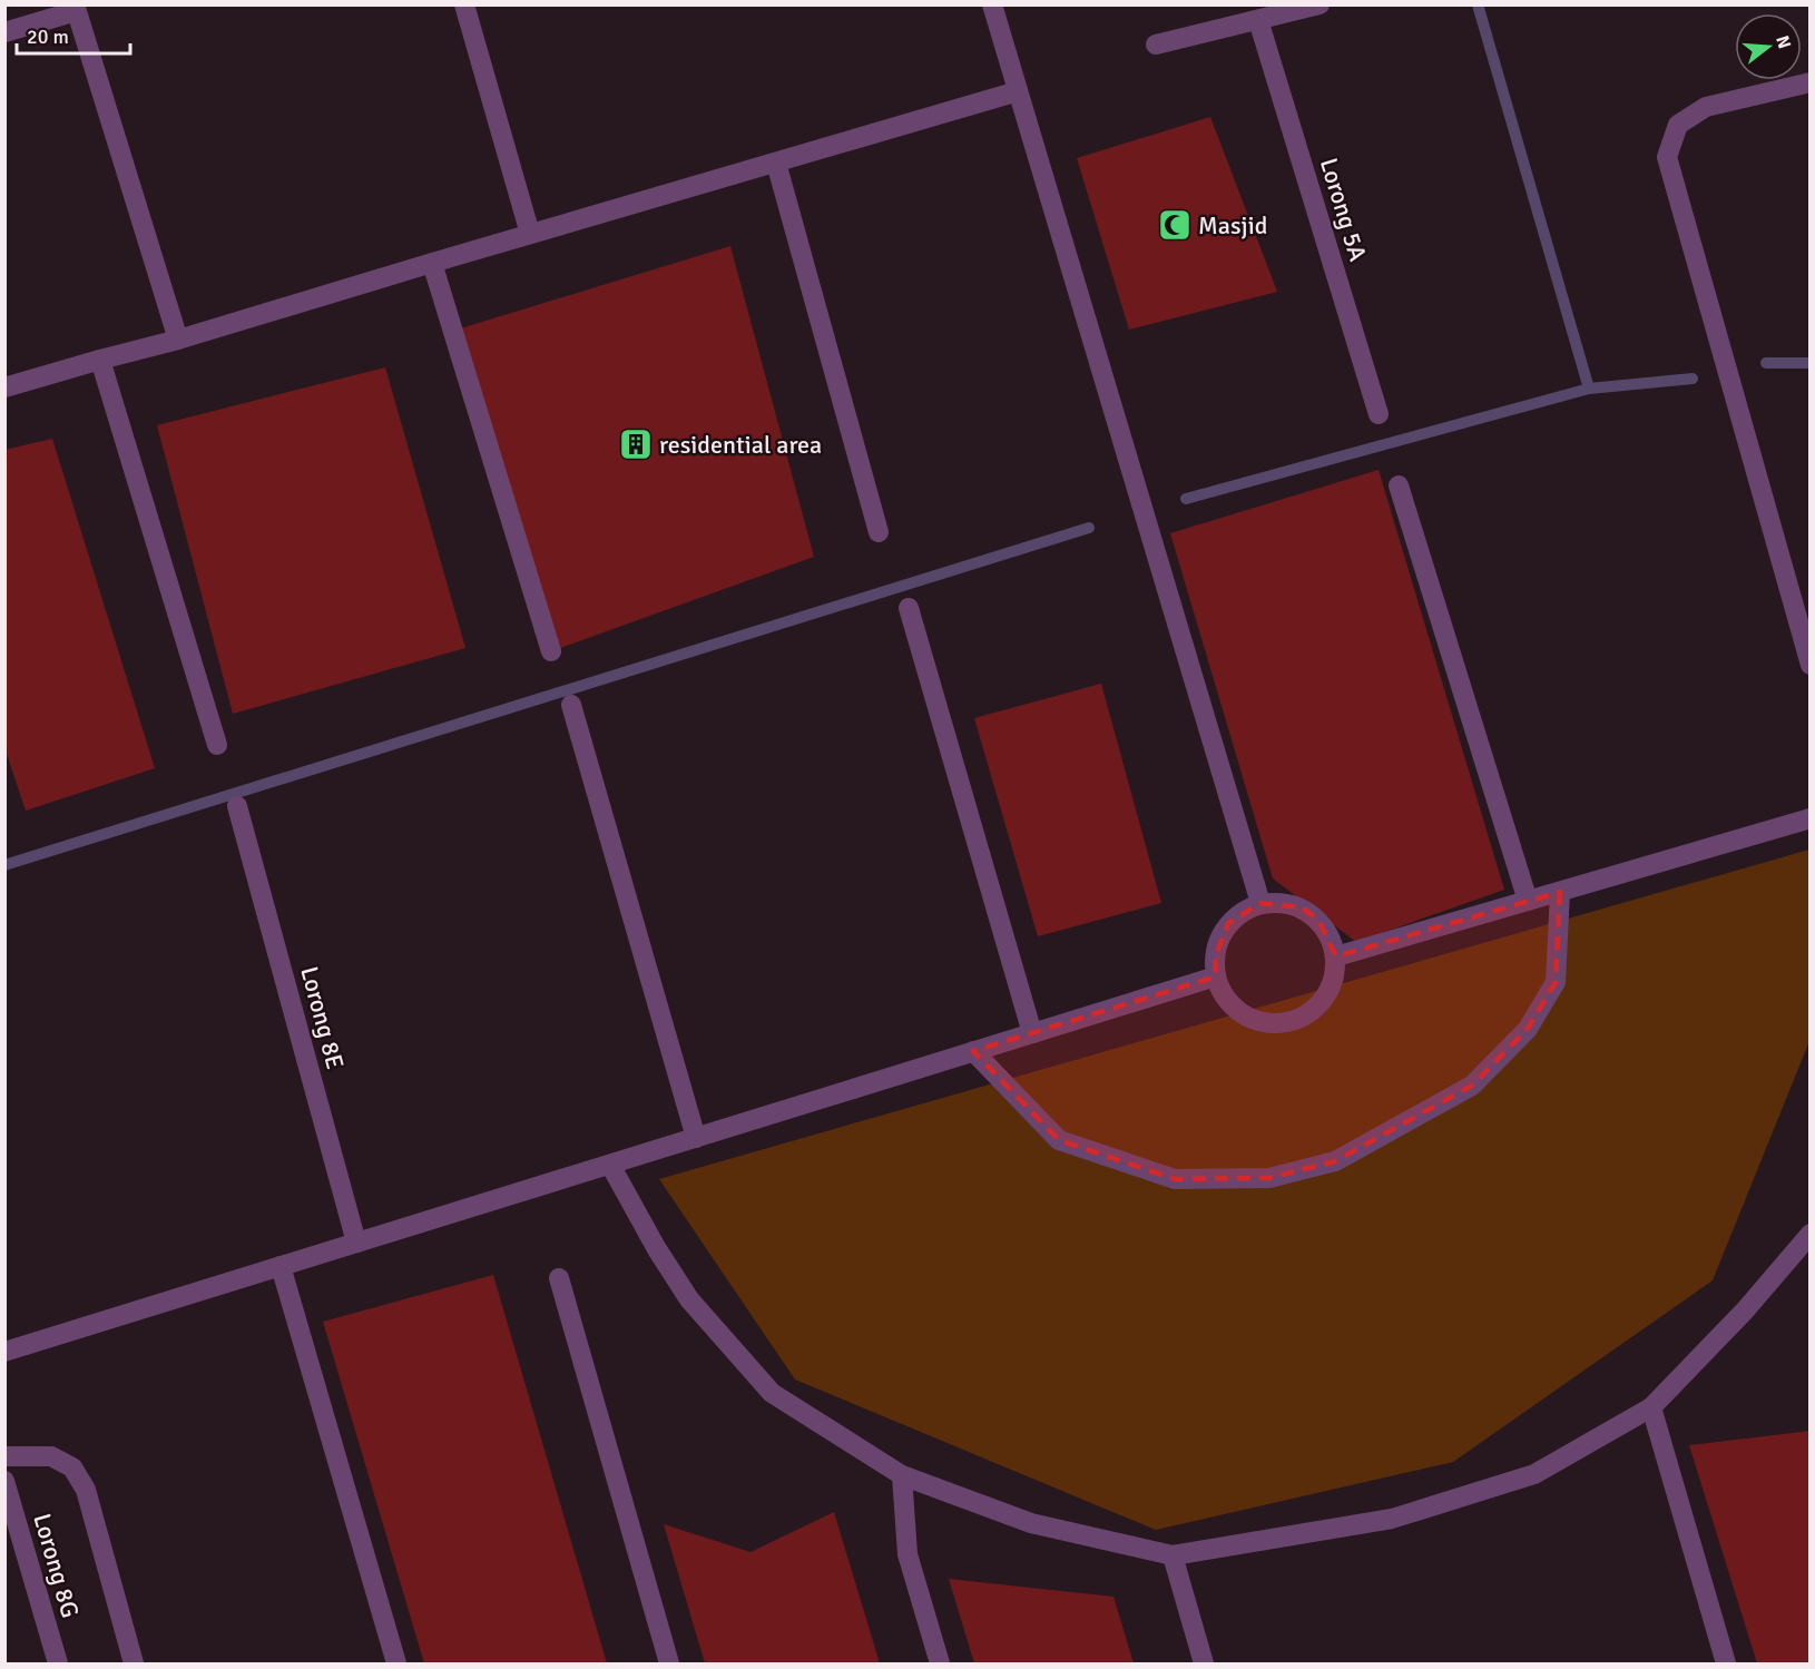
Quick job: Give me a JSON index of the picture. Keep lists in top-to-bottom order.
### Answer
{
  "streets": {
    "street": ["Lorong 5A", "Lorong 8E", "Lorong 8G"]
  },
  "places": {
    "mosque": ["Masjid"],
    "building": ["residential area"]
  },
  "scale_bar": "20 m",
  "north": "right"
}
